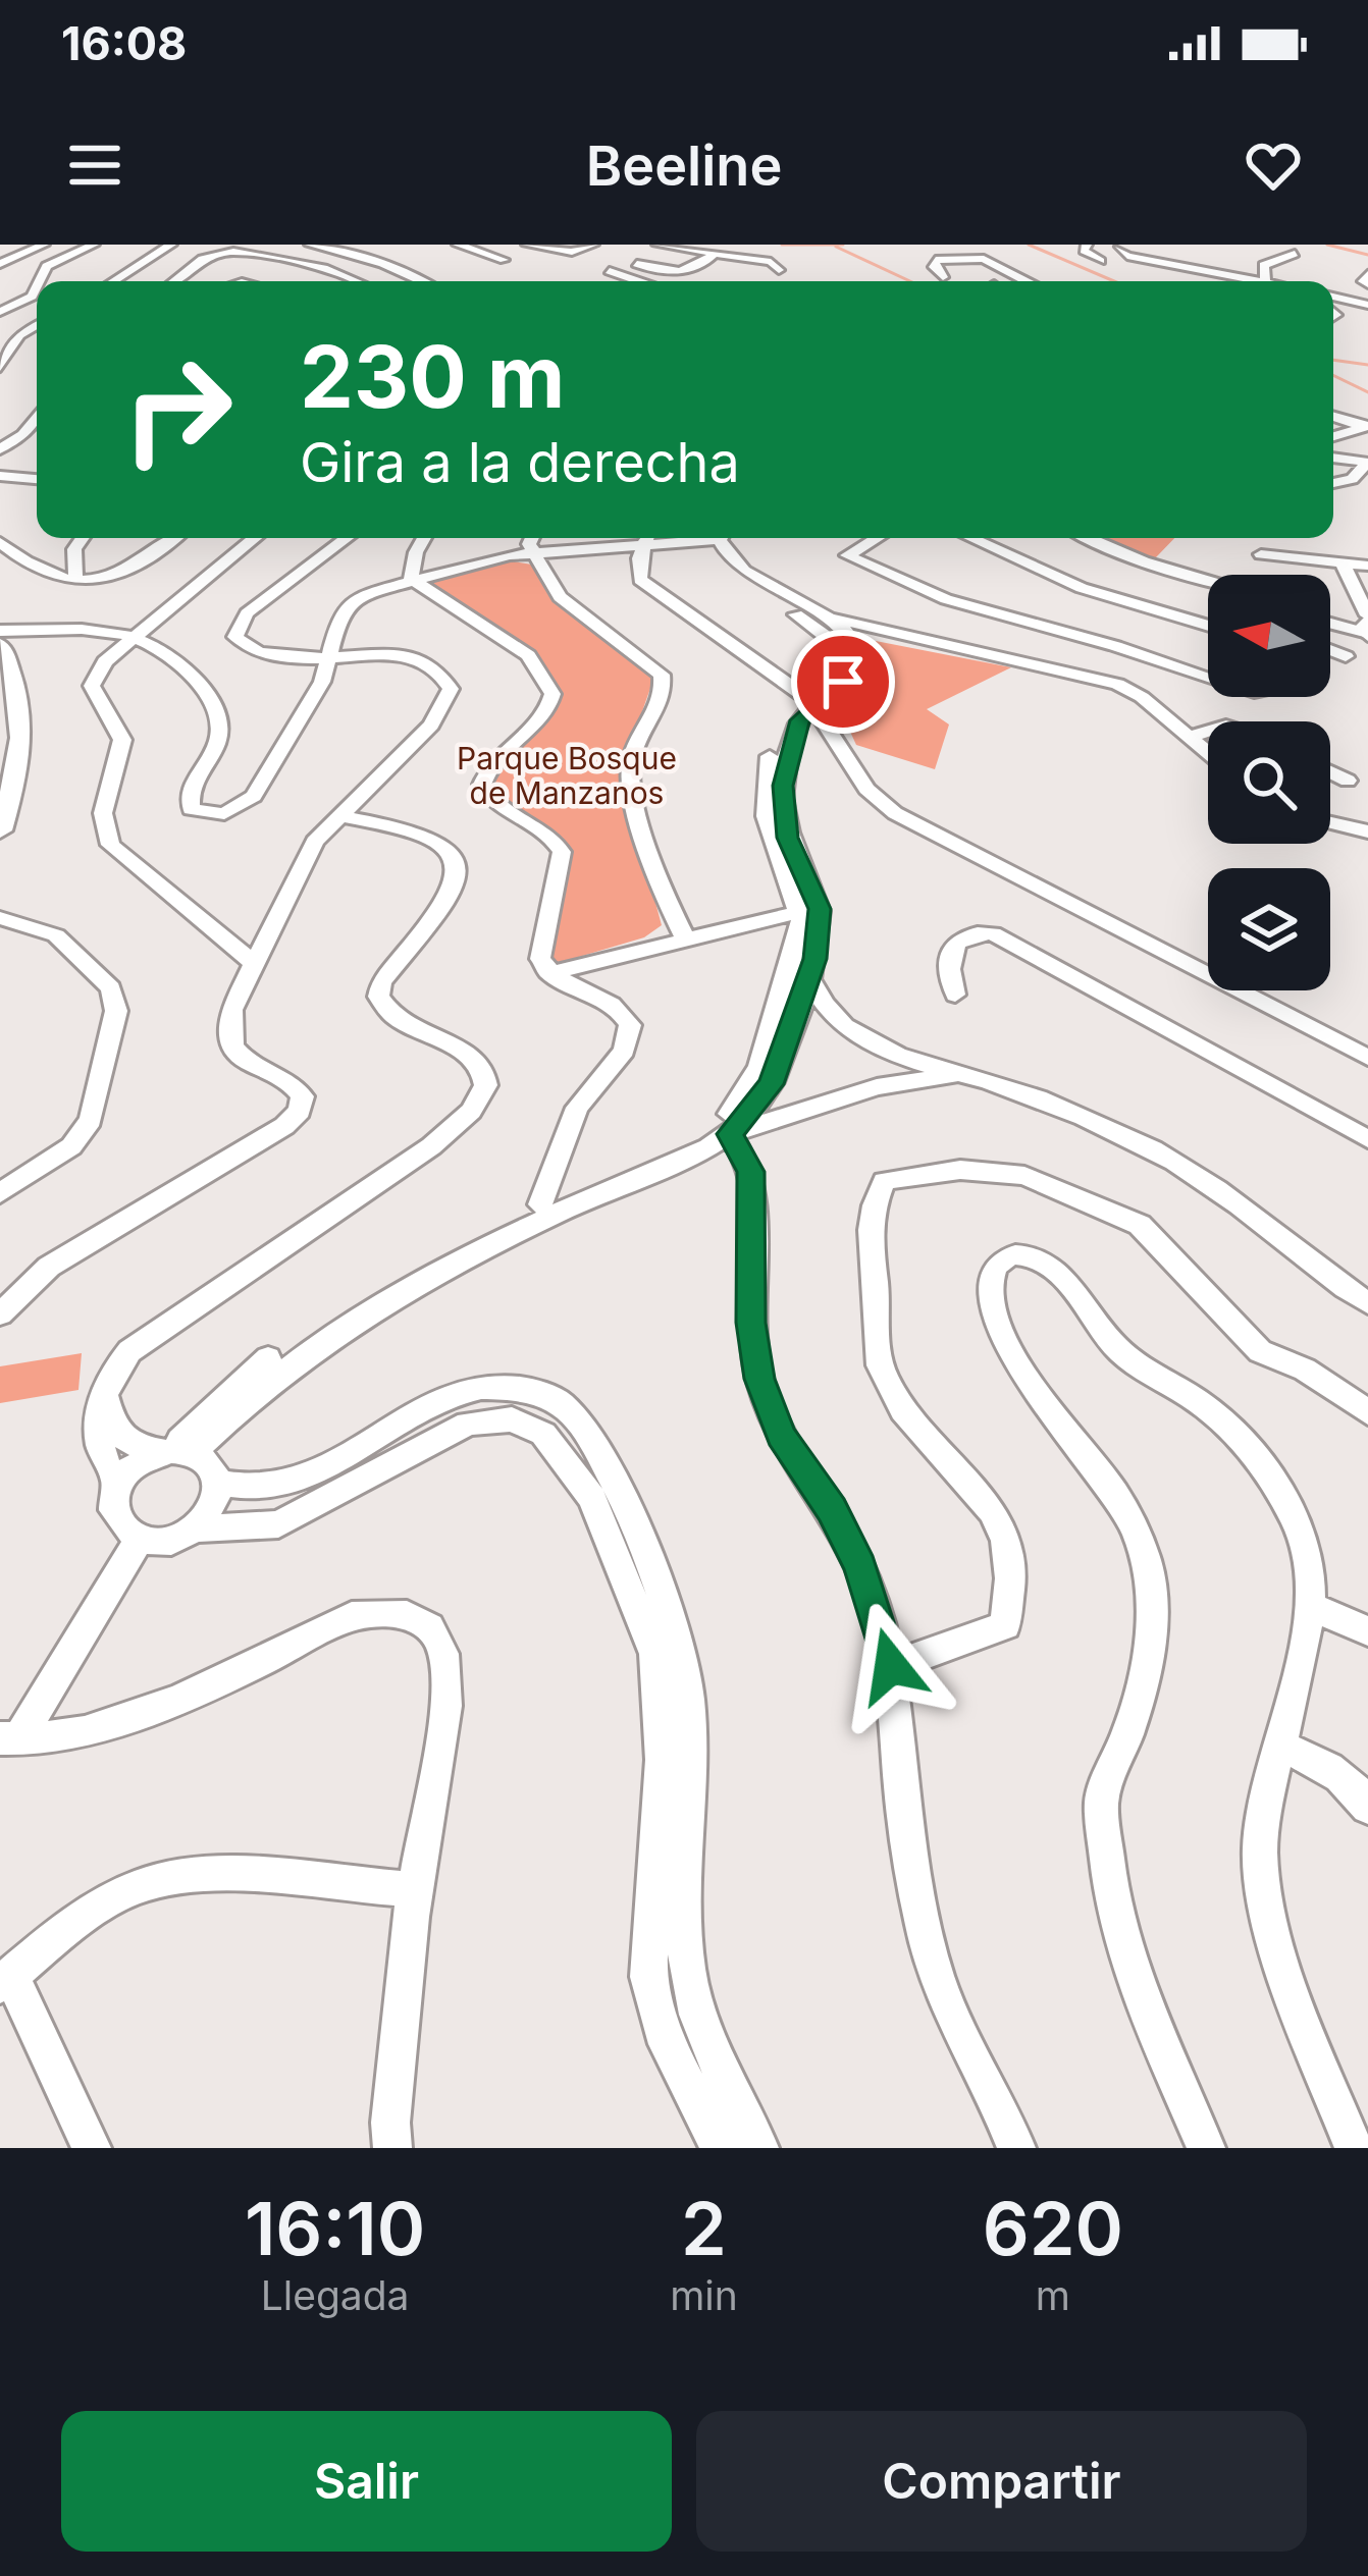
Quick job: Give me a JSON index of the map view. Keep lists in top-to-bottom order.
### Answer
{
  "parks": ["Parque Bosque de Manzanos"],
  "north": "left",
  "page": {
    "status": "16:08",
    "header": "Beeline",
    "turn": ["230 m", "Gira a la derecha"],
    "eta": [
      "16:10",
      "Llegada",
      "2",
      "min",
      "620",
      "m"
    ],
    "buttons": ["Salir", "Compartir"]
  }
}
